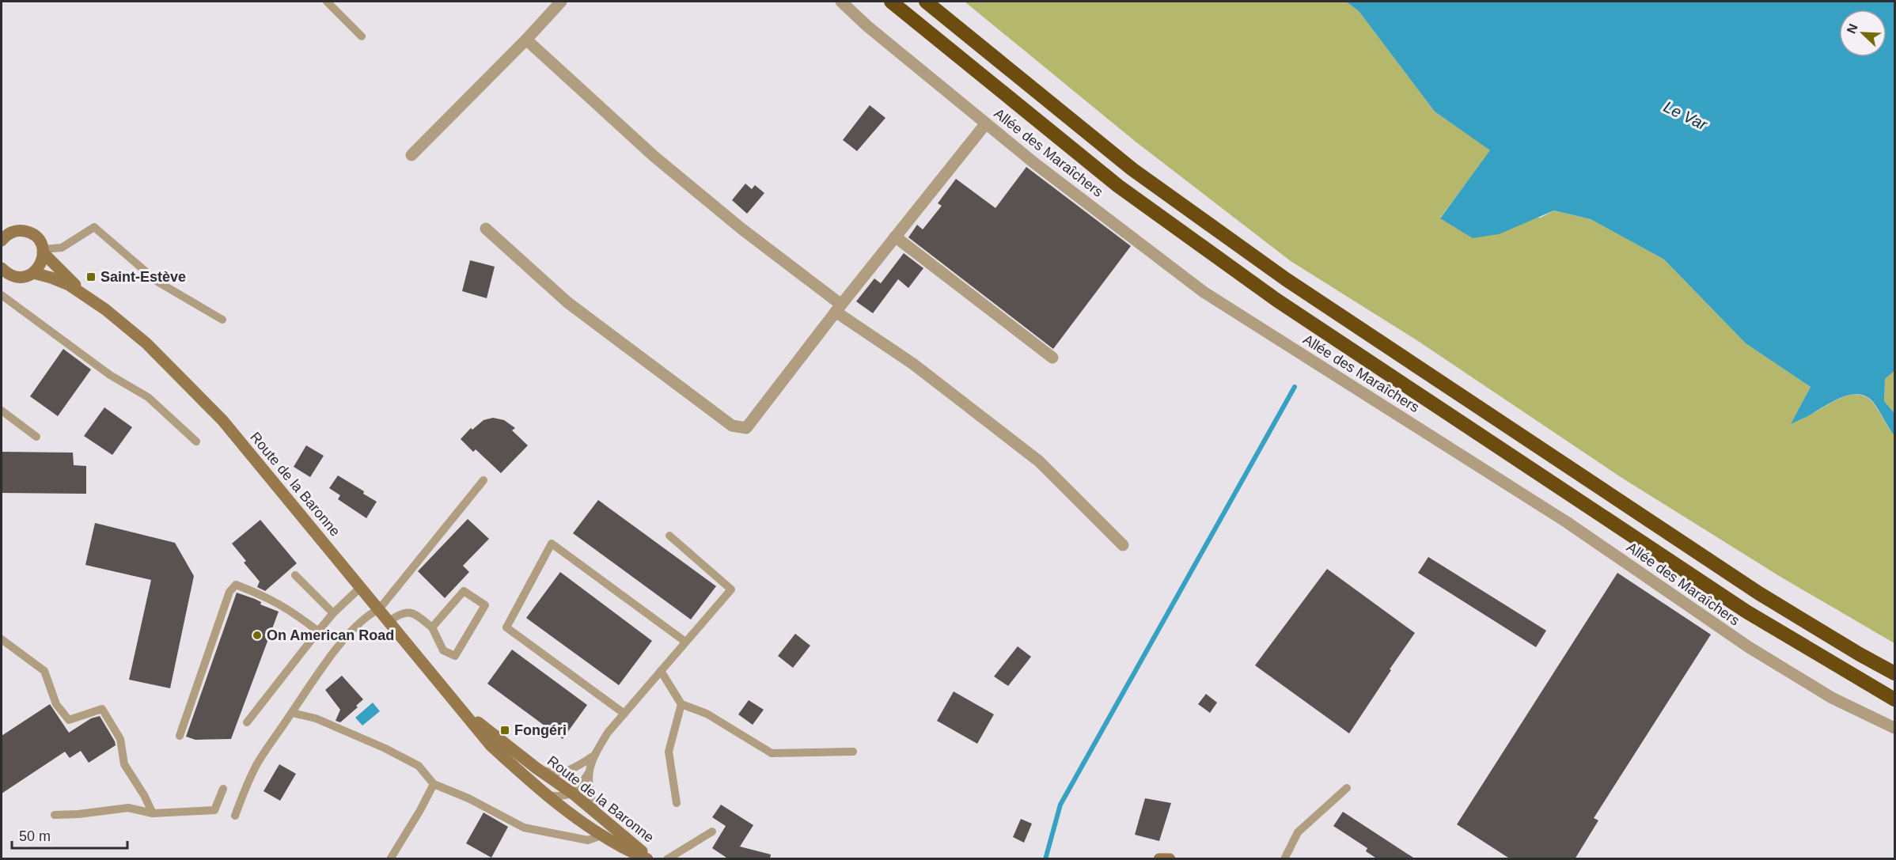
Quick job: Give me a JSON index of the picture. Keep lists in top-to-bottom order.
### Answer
{
  "streets": {
    "main road": ["Route de la Baronne"],
    "street": ["Allée des Maraîchers"]
  },
  "water": ["Le Var"],
  "places": {
    "transit": ["Saint-Estève", "Fongéri"],
    "other": ["On American Road"]
  },
  "scale_bar": "50 m",
  "north": "top left"
}
